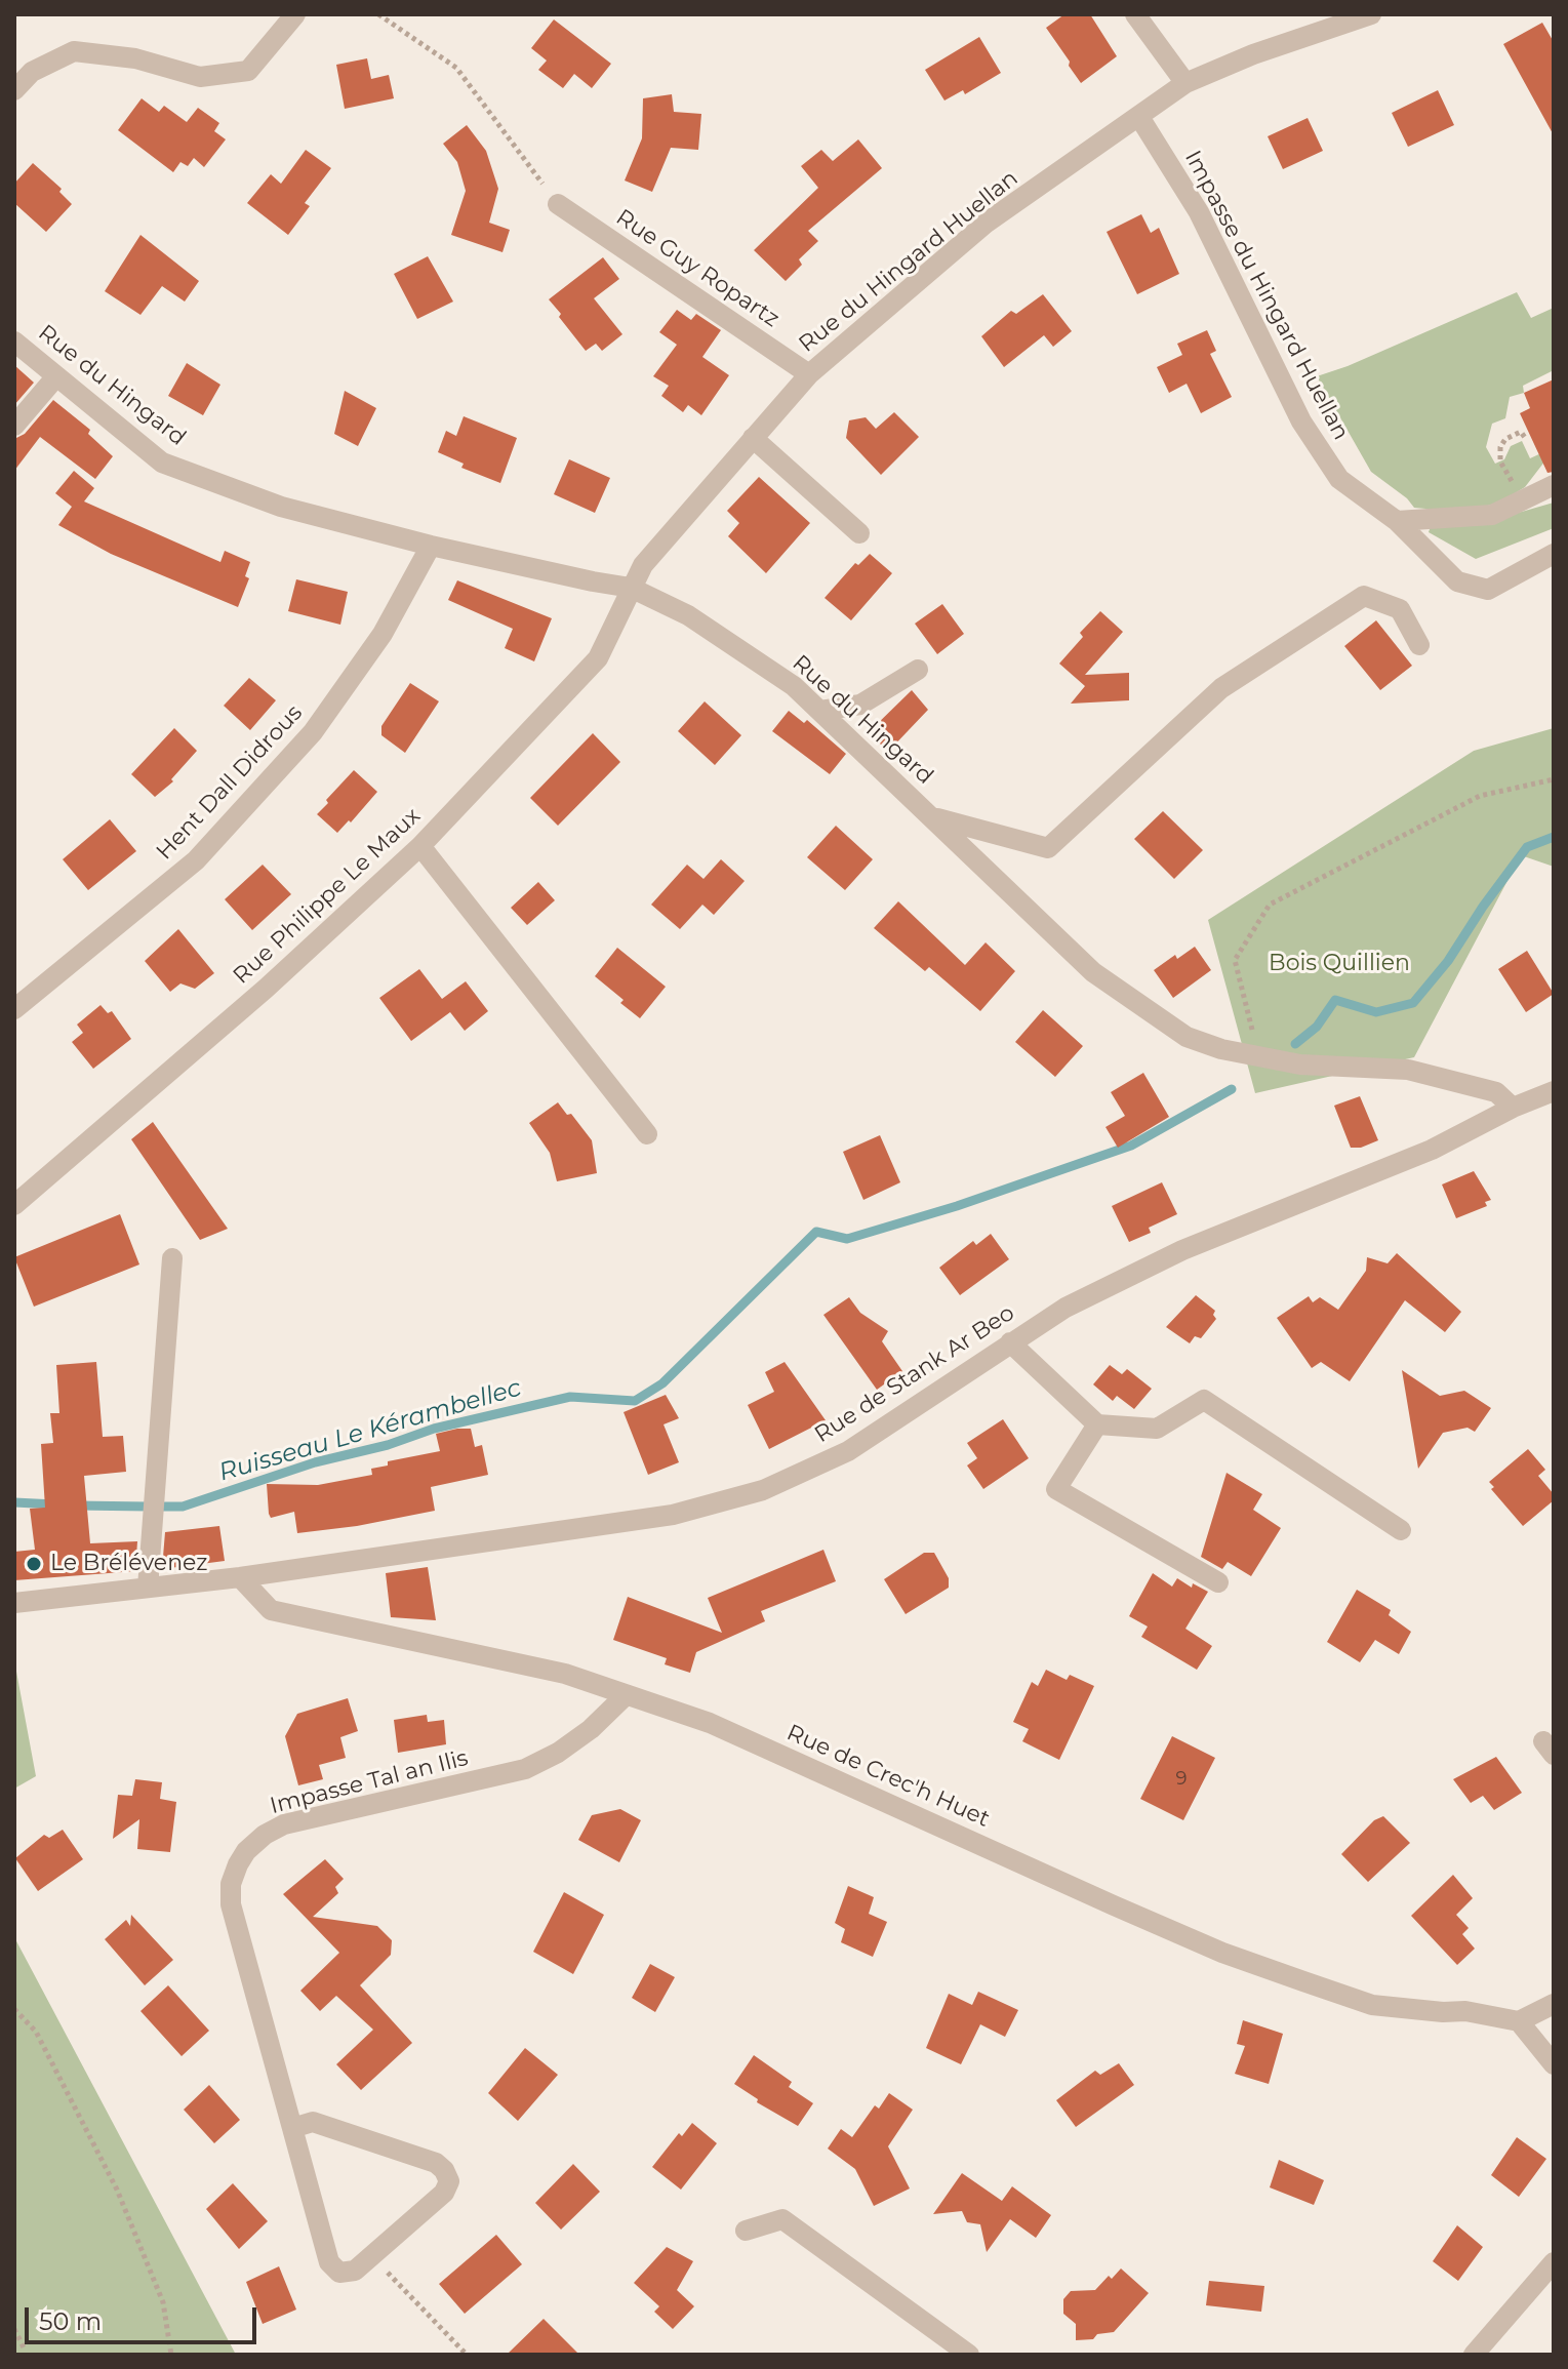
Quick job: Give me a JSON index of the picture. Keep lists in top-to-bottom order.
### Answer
{
  "streets": {
    "street": [
      "Rue du Hingard Huellan",
      "Rue Guy Ropartz",
      "Impasse du Hingard Huellan",
      "Rue du Hingard",
      "Hent Dall Didrous",
      "Rue Philippe Le Maux",
      "Rue de Stank Ar Beo",
      "Rue de Crec'h Huet",
      "Impasse Tal an Ilis"
    ]
  },
  "crossings": [
    ["Rue du Hingard Huellan", "Rue Guy Ropartz"],
    ["Rue du Hingard Huellan", "Impasse du Hingard Huellan"],
    ["Rue du Hingard Huellan", "Rue du Hingard"],
    ["Rue du Hingard Huellan", "Rue Philippe Le Maux"],
    ["Rue du Hingard", "Hent Dall Didrous"],
    ["Rue du Hingard", "Rue Philippe Le Maux"],
    ["Rue du Hingard", "Rue de Stank Ar Beo"],
    ["Rue de Stank Ar Beo", "Rue de Crec'h Huet"],
    ["Rue de Crec'h Huet", "Impasse Tal an Ilis"]
  ],
  "water": ["Ruisseau Le Kérambellec"],
  "parks": ["Bois Quillien"],
  "places": ["Le Brélévenez"],
  "house_numbers": ["9"],
  "scale_bar": "50 m"
}
